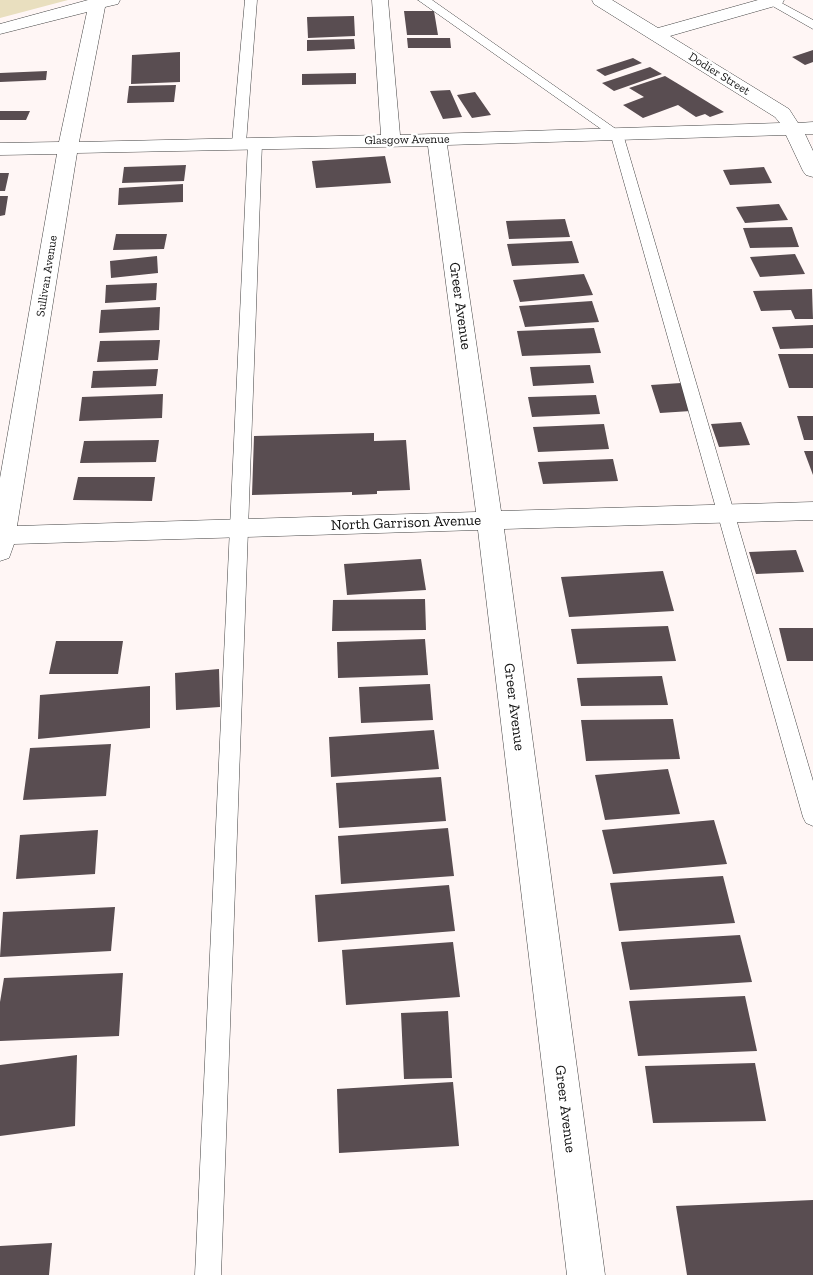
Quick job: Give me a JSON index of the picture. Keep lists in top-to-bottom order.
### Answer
{
  "streets": {
    "street": [
      "Dodier Street",
      "Glasgow Avenue",
      "Sullivan Avenue",
      "Greer Avenue",
      "North Garrison Avenue"
    ]
  },
  "crossings": [
    ["Dodier Street", "Glasgow Avenue"],
    ["Glasgow Avenue", "Sullivan Avenue"],
    ["Glasgow Avenue", "Greer Avenue"],
    ["Sullivan Avenue", "North Garrison Avenue"],
    ["Greer Avenue", "North Garrison Avenue"]
  ]
}
